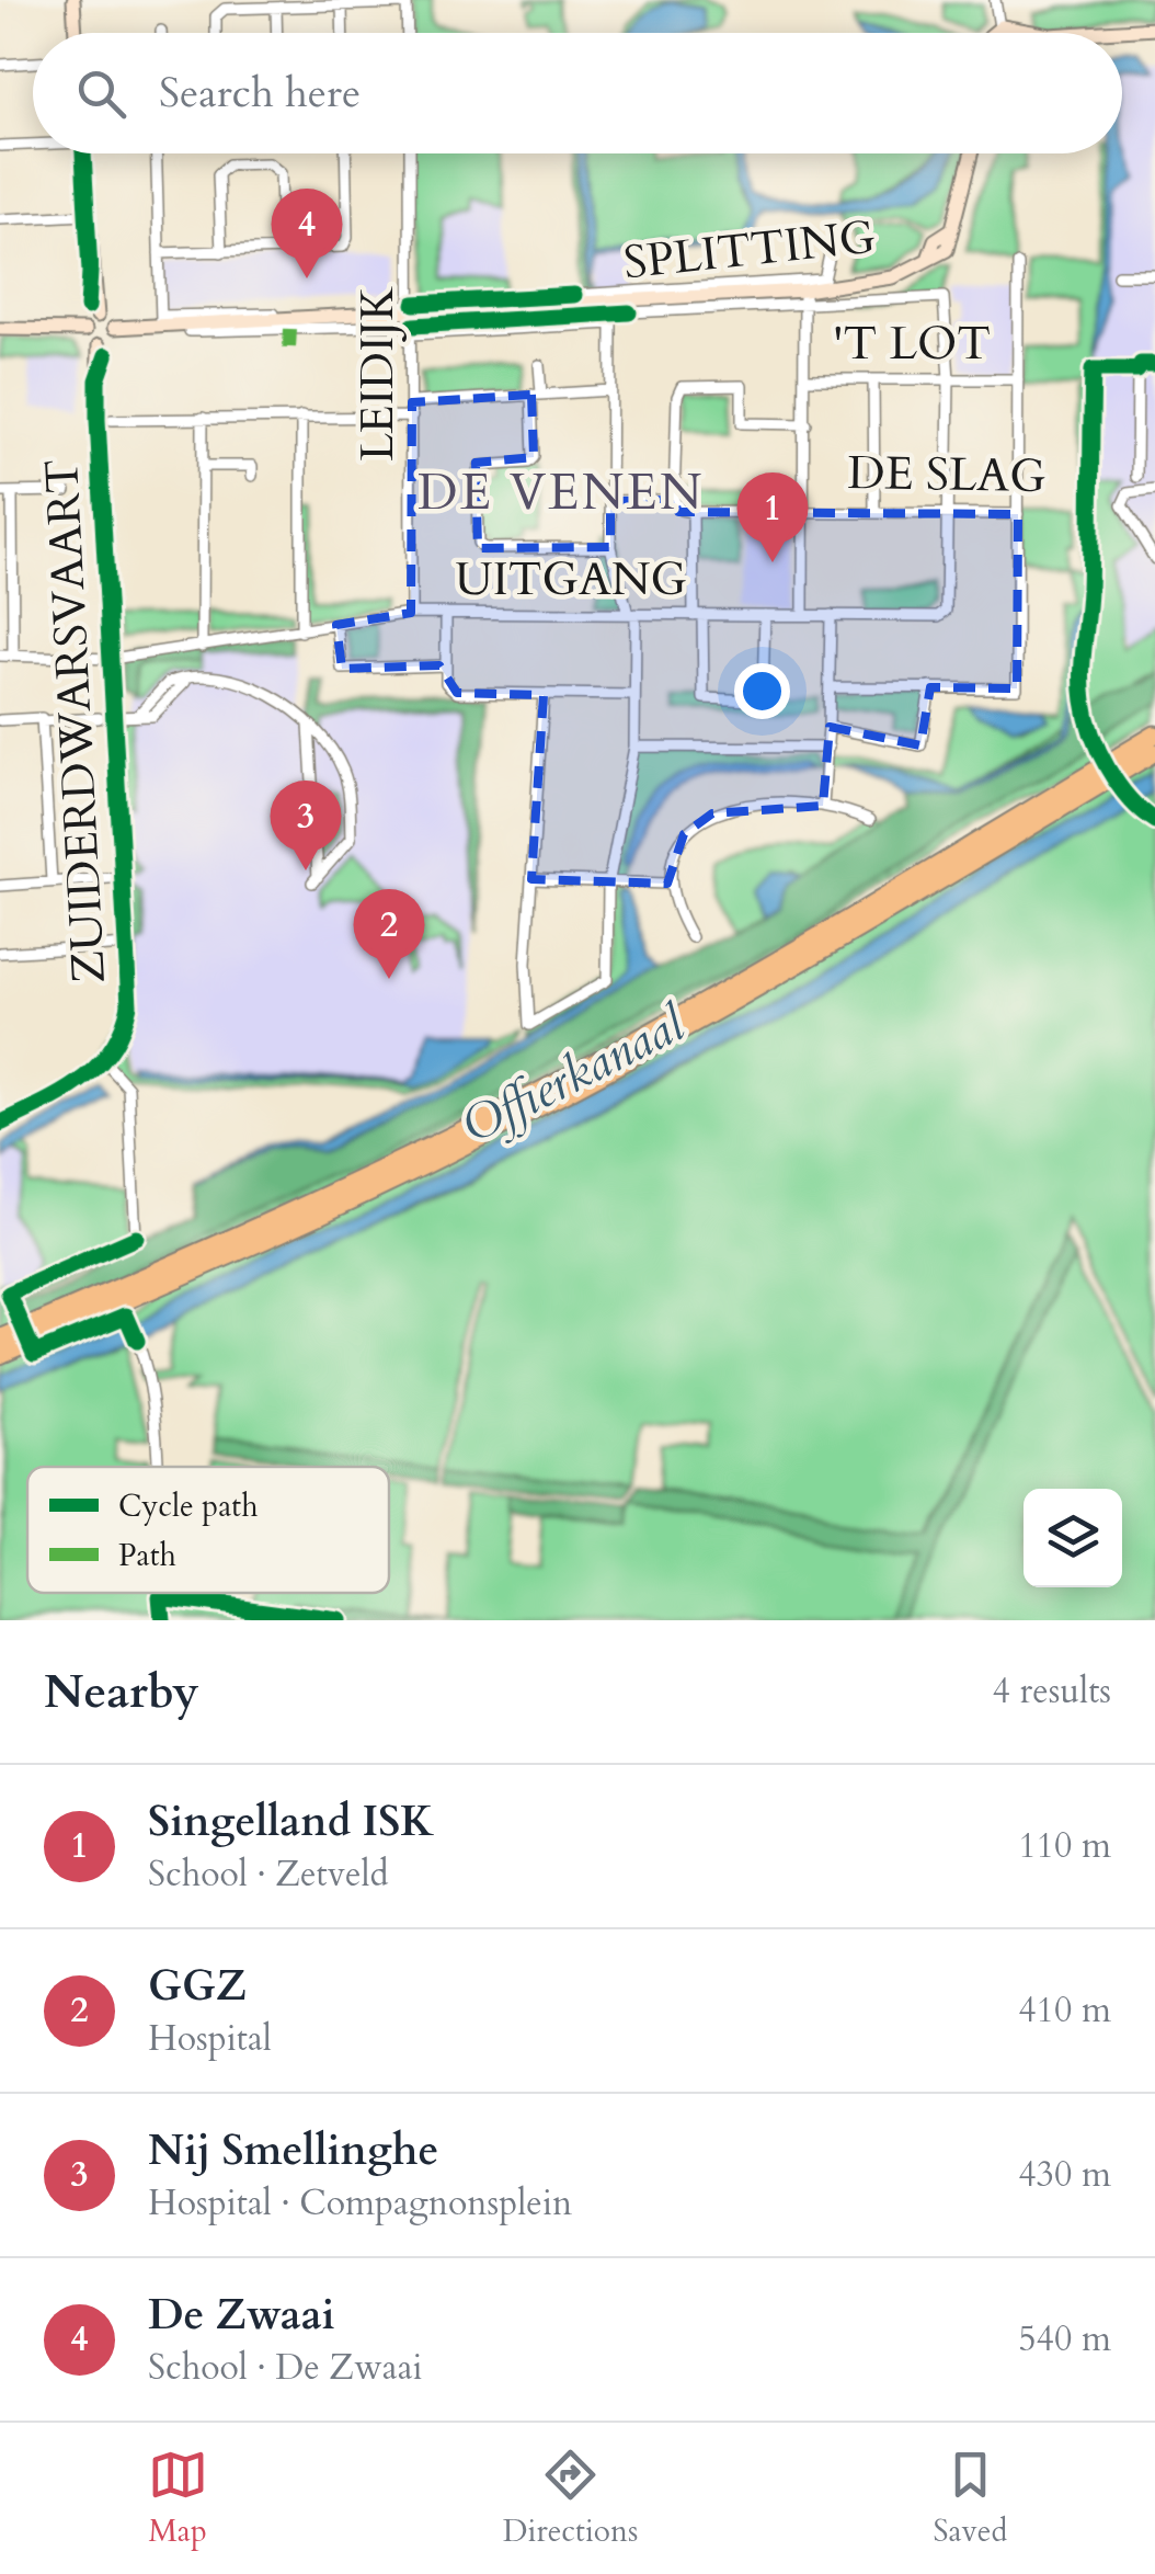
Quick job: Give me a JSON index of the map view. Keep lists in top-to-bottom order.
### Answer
{
  "streets": {
    "main road": ["SPLITTING", "ZUIDERDWARSVAART"],
    "street": [
      "'T LOT",
      "LEIDIJK",
      "DE SLAG",
      "UITGANG"
    ]
  },
  "crossings": [
    ["SPLITTING", "'T LOT"],
    ["SPLITTING", "LEIDIJK"],
    ["SPLITTING", "ZUIDERDWARSVAART"],
    ["LEIDIJK", "UITGANG"],
    ["DE SLAG", "UITGANG"],
    ["UITGANG", "ZUIDERDWARSVAART"]
  ],
  "districts": ["DE VENEN"],
  "water": ["Offierkanaal"],
  "legend": ["Cycle path", "Path"],
  "page": {
    "search": "Search here",
    "pins": [
      "4",
      "1",
      "3",
      "2"
    ],
    "heading": ["Nearby", "4 results"],
    "list": [
      {
        "mark": "1",
        "name": "Singelland ISK",
        "note": "School · Zetveld",
        "value": "110 m"
      },
      {
        "mark": "2",
        "name": "GGZ",
        "note": "Hospital",
        "value": "410 m"
      },
      {
        "mark": "3",
        "name": "Nij Smellinghe",
        "note": "Hospital · Compagnonsplein",
        "value": "430 m"
      },
      {
        "mark": "4",
        "name": "De Zwaai",
        "note": "School · De Zwaai",
        "value": "540 m"
      }
    ],
    "nav": ["Map", "Directions", "Saved"]
  }
}
